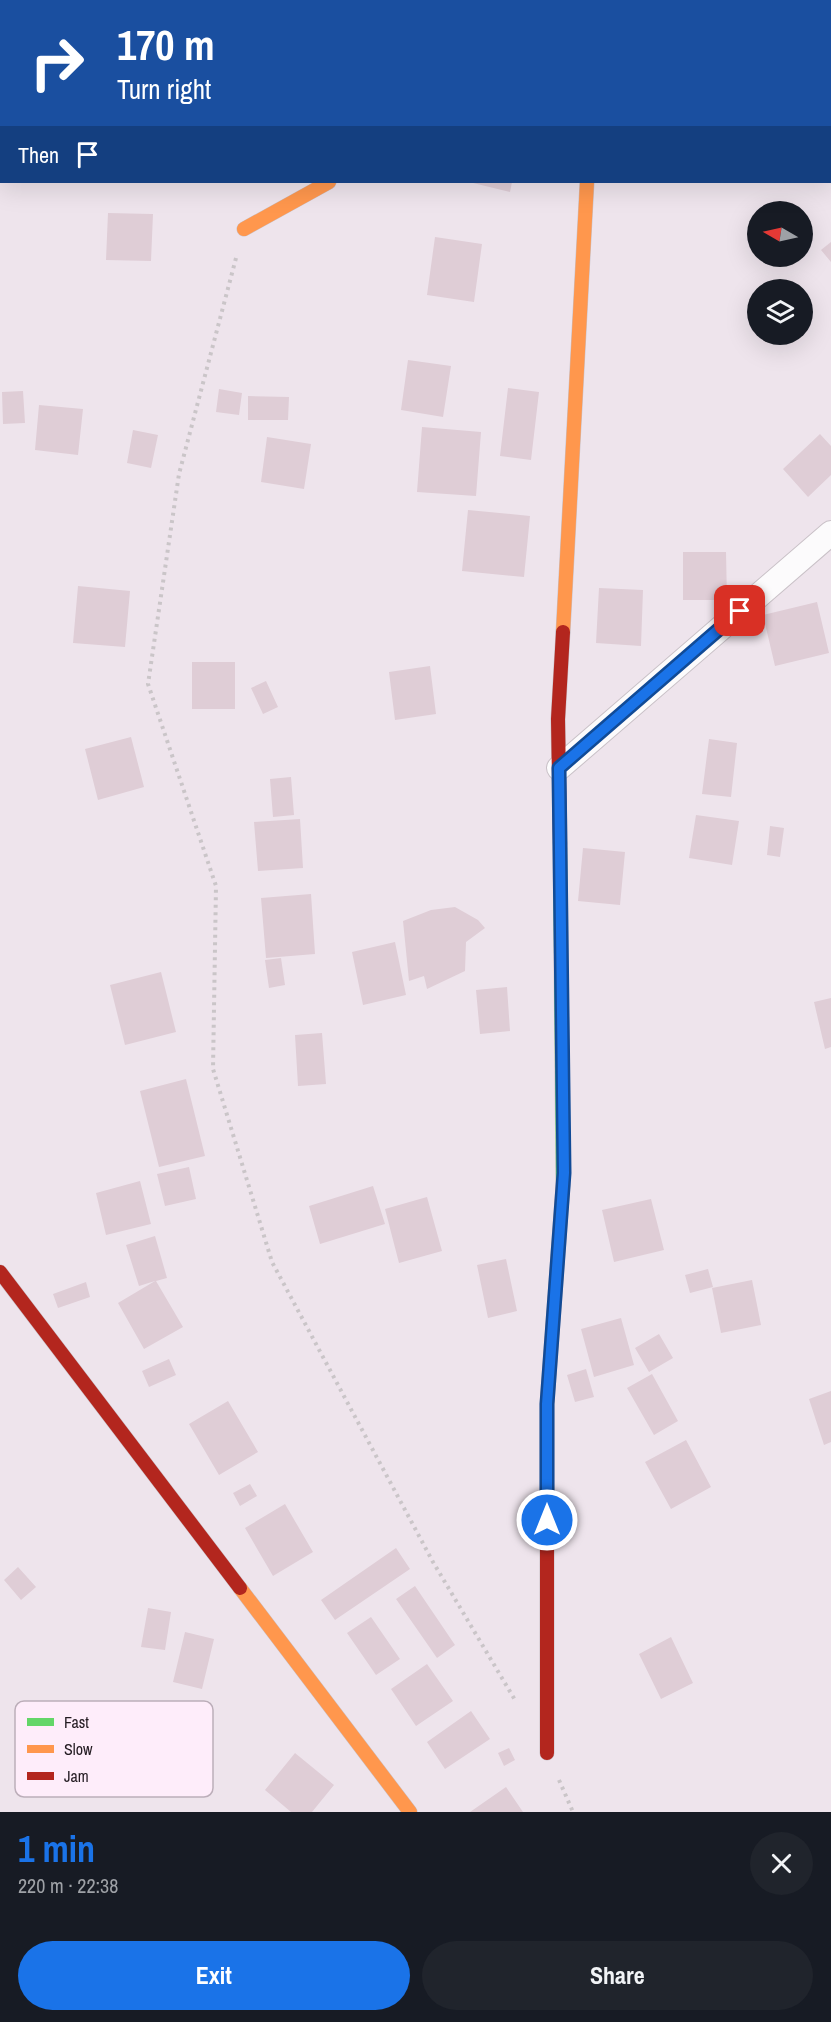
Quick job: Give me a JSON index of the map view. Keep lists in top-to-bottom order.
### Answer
{
  "legend": ["Fast", "Slow", "Jam"],
  "north": "left",
  "page": {
    "turn": ["170 m", "Turn right"],
    "then": "Then",
    "heading": ["1 min", "220 m · 22:38"],
    "buttons": ["Exit", "Share"]
  }
}
